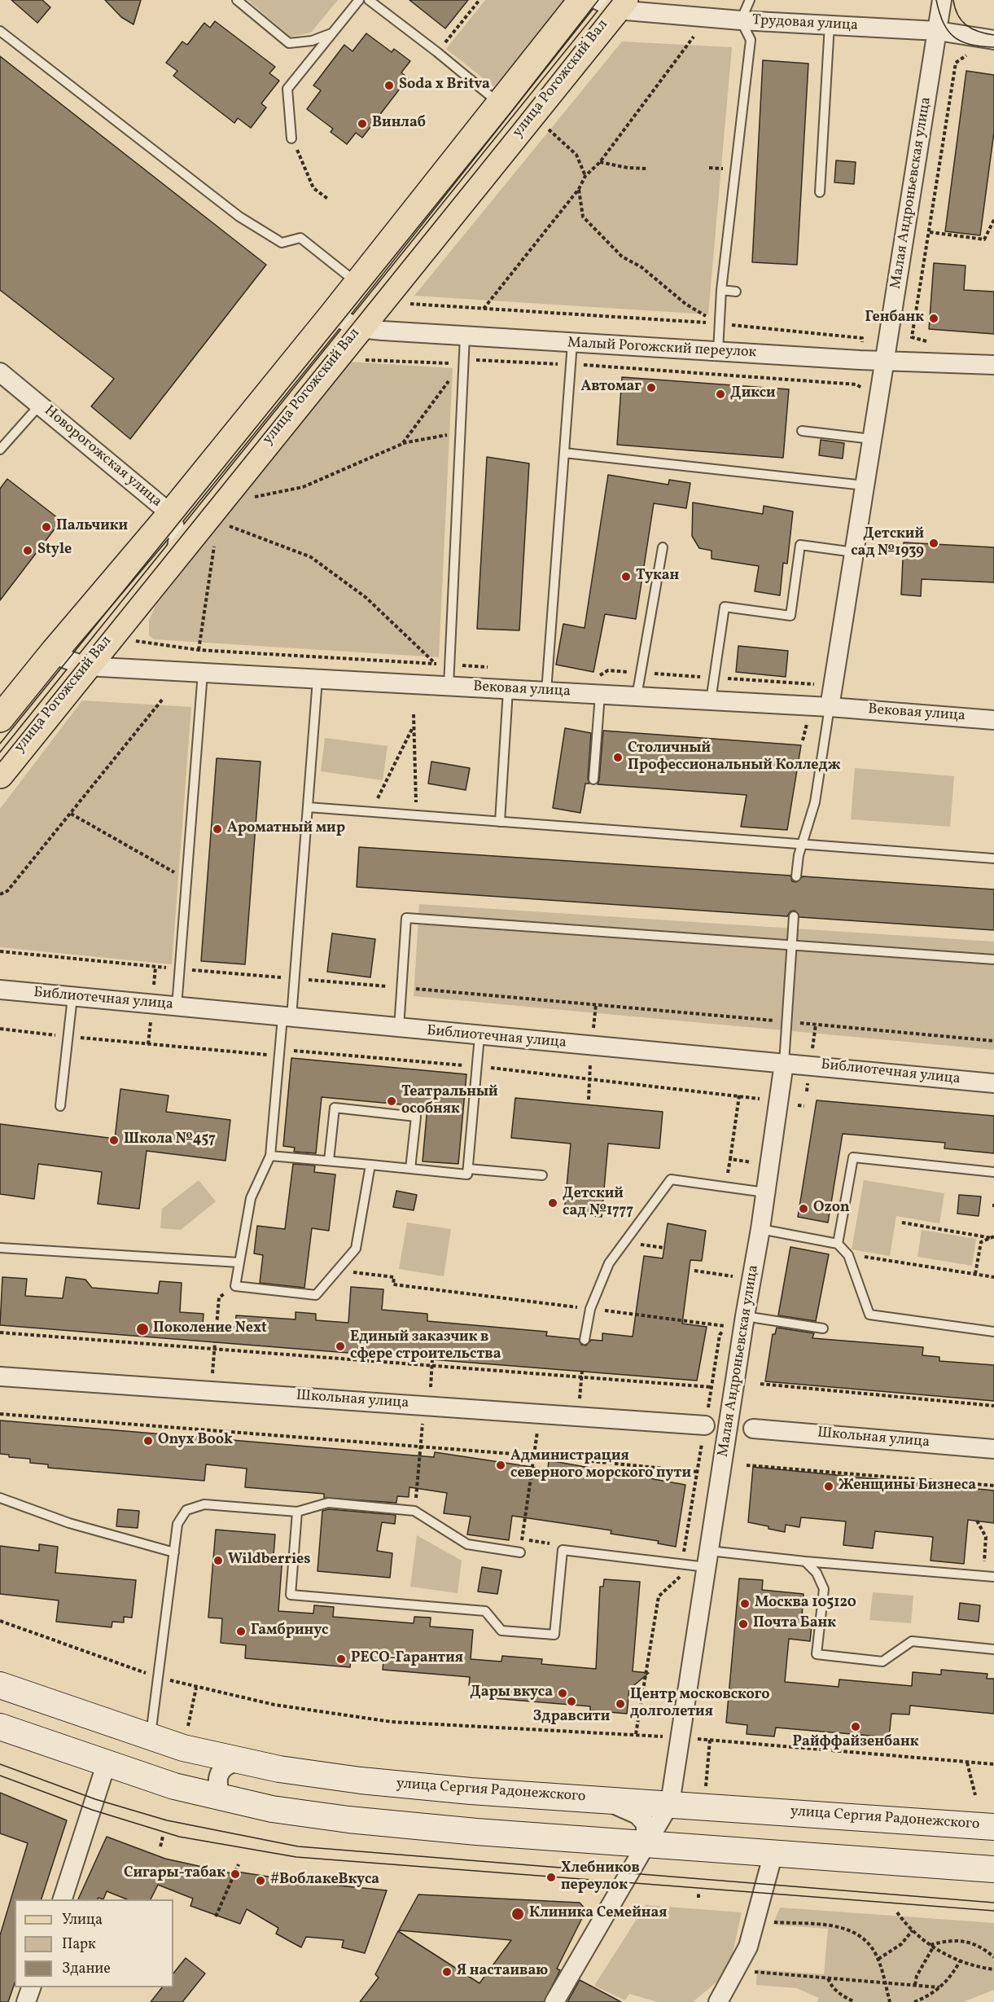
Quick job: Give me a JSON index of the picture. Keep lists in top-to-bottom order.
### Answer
{
  "streets": {
    "main road": ["улица Рогожский Вал", "улица Сергия Радонежского"],
    "street": [
      "Трудовая улица",
      "Малая Андроньевская улица",
      "Малый Рогожский переулок",
      "Новорогожская улица",
      "Вековая улица",
      "Библиотечная улица",
      "Школьная улица"
    ]
  },
  "crossings": [
    ["Трудовая улица", "улица Рогожский Вал"],
    ["Трудовая улица", "Малая Андроньевская улица"],
    ["улица Рогожский Вал", "Малый Рогожский переулок"],
    ["улица Рогожский Вал", "Новорогожская улица"],
    ["улица Рогожский Вал", "Вековая улица"],
    ["Малая Андроньевская улица", "Малый Рогожский переулок"],
    ["Малая Андроньевская улица", "Вековая улица"],
    ["Малая Андроньевская улица", "Библиотечная улица"],
    ["Малая Андроньевская улица", "улица Сергия Радонежского"]
  ],
  "places": [
    "Soda x Britva",
    "Винлаб",
    "Генбанк",
    "Автомаг",
    "Дикси",
    "Пальчики",
    "Детский сад №1939",
    "Style",
    "Тукан",
    "Столичный Профессиональный Колледж",
    "Ароматный мир",
    "Театральный особняк",
    "Школа №457",
    "Детский сад №1777",
    "Ozon",
    "Поколение Next",
    "Единый заказчик в сфере строительства",
    "Onyx Book",
    "Администрация северного морского пути",
    "Женщины Бизнеса",
    "Wildberries",
    "Москва 105120",
    "Почта Банк",
    "Гамбринус",
    "РЕСО-Гарантия",
    "Дары вкуса",
    "Здравсити",
    "Центр московского долголетия",
    "Райффайзенбанк",
    "Сигары-табак",
    "Хлебников переулок",
    "#ВоблакеВкуса",
    "Клиника Семейная",
    "Я настаиваю"
  ],
  "legend": ["Улица", "Парк", "Здание"]
}
